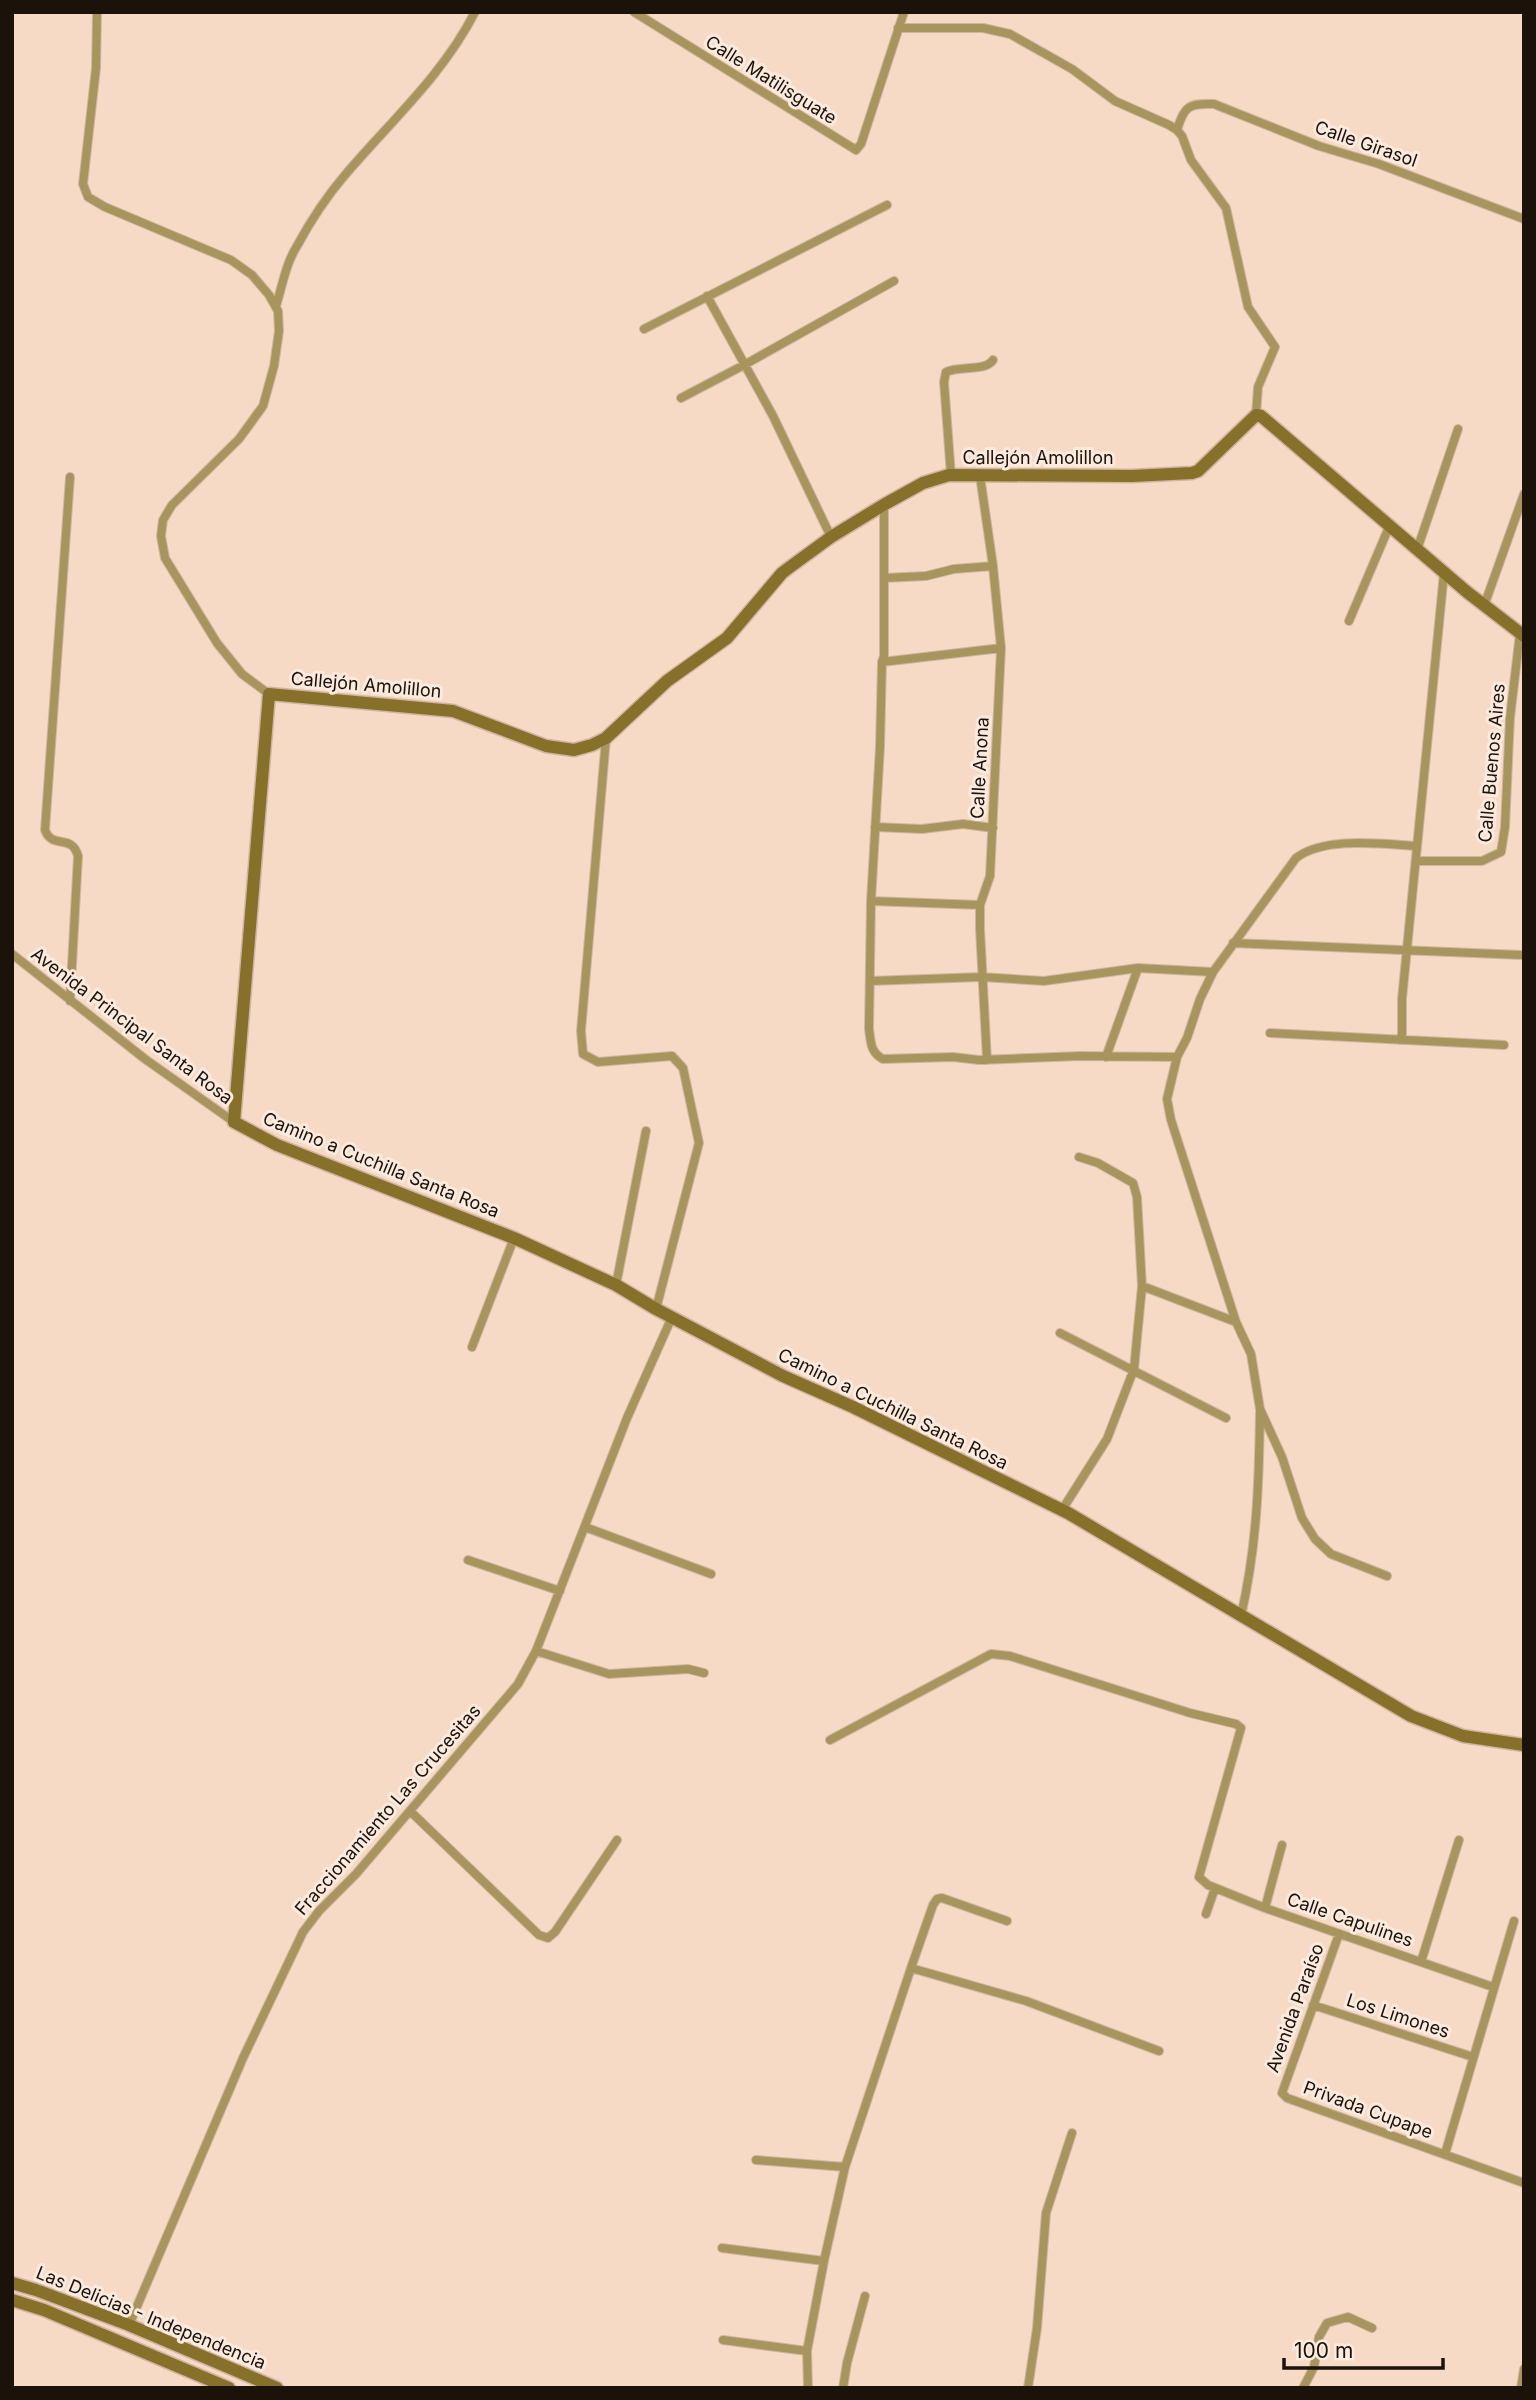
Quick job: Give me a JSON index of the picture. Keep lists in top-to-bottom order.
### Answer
{
  "streets": {
    "street": [
      "Calle Matilisguate",
      "Calle Girasol",
      "Callejón Amolillon",
      "Calle Buenos Aires",
      "Calle Anona",
      "Avenida Principal Santa Rosa",
      "Camino a Cuchilla Santa Rosa",
      "Fraccionamiento Las Crucesitas",
      "Calle Capulines",
      "Avenida Paraíso",
      "Los Limones",
      "Privada Cupape",
      "Las Delicias - Independencia"
    ]
  },
  "crossings": [
    ["Callejón Amolillon", "Calle Anona"],
    ["Callejón Amolillon", "Avenida Principal Santa Rosa"],
    ["Callejón Amolillon", "Camino a Cuchilla Santa Rosa"],
    ["Avenida Principal Santa Rosa", "Camino a Cuchilla Santa Rosa"],
    ["Camino a Cuchilla Santa Rosa", "Fraccionamiento Las Crucesitas"],
    ["Fraccionamiento Las Crucesitas", "Las Delicias - Independencia"],
    ["Calle Capulines", "Avenida Paraíso"],
    ["Avenida Paraíso", "Los Limones"],
    ["Avenida Paraíso", "Privada Cupape"]
  ],
  "scale_bar": "100 m"
}
